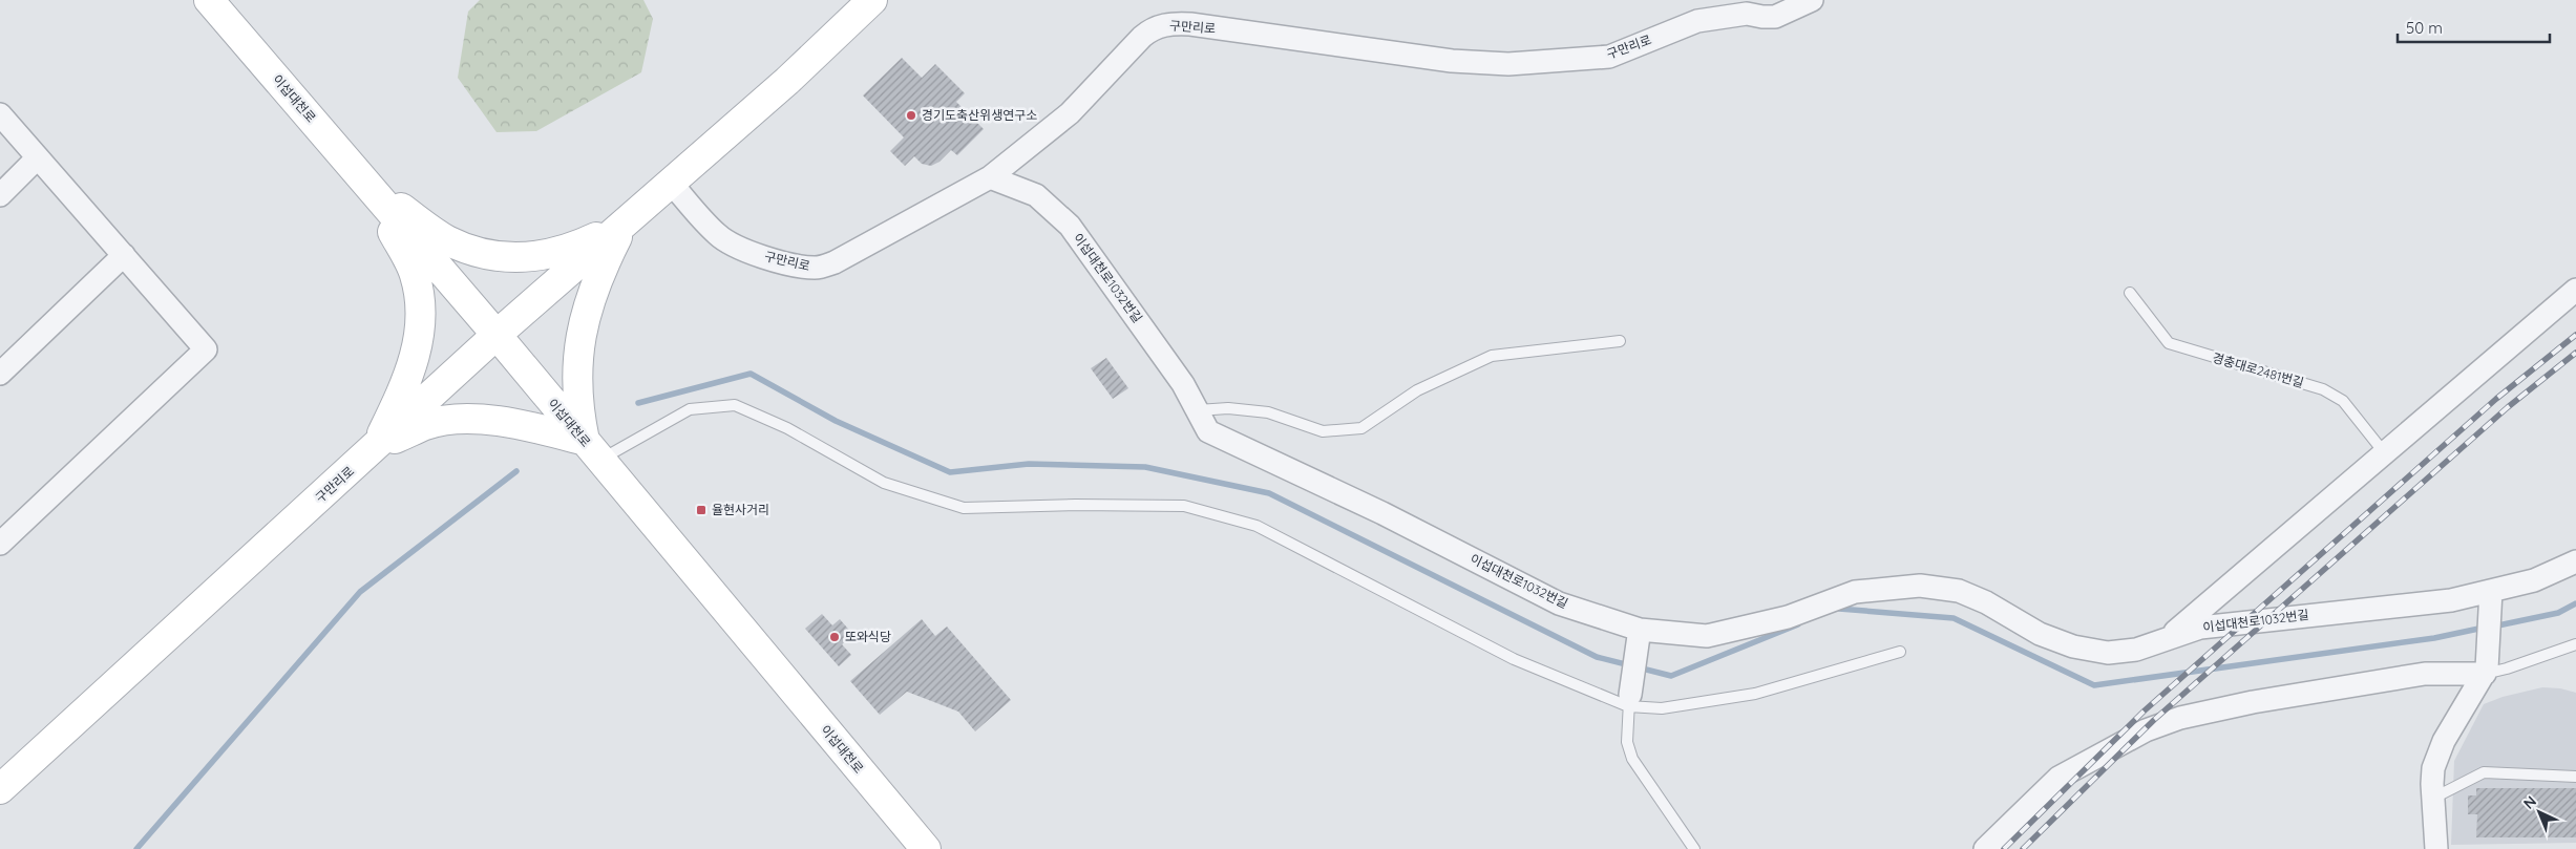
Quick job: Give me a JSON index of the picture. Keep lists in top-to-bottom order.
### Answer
{
  "streets": {
    "street": ["구만리로", "이섭대천로", "이섭대천로1032번길"],
    "lane": ["경충대로2481번길"]
  },
  "crossings": [
    ["구만리로", "이섭대천로"],
    ["구만리로", "이섭대천로1032번길"]
  ],
  "places": {
    "other": ["경기도축산위생연구소", "또와식당"],
    "transit": ["율현사거리"]
  },
  "scale_bar": "50 m",
  "north": "top left"
}
